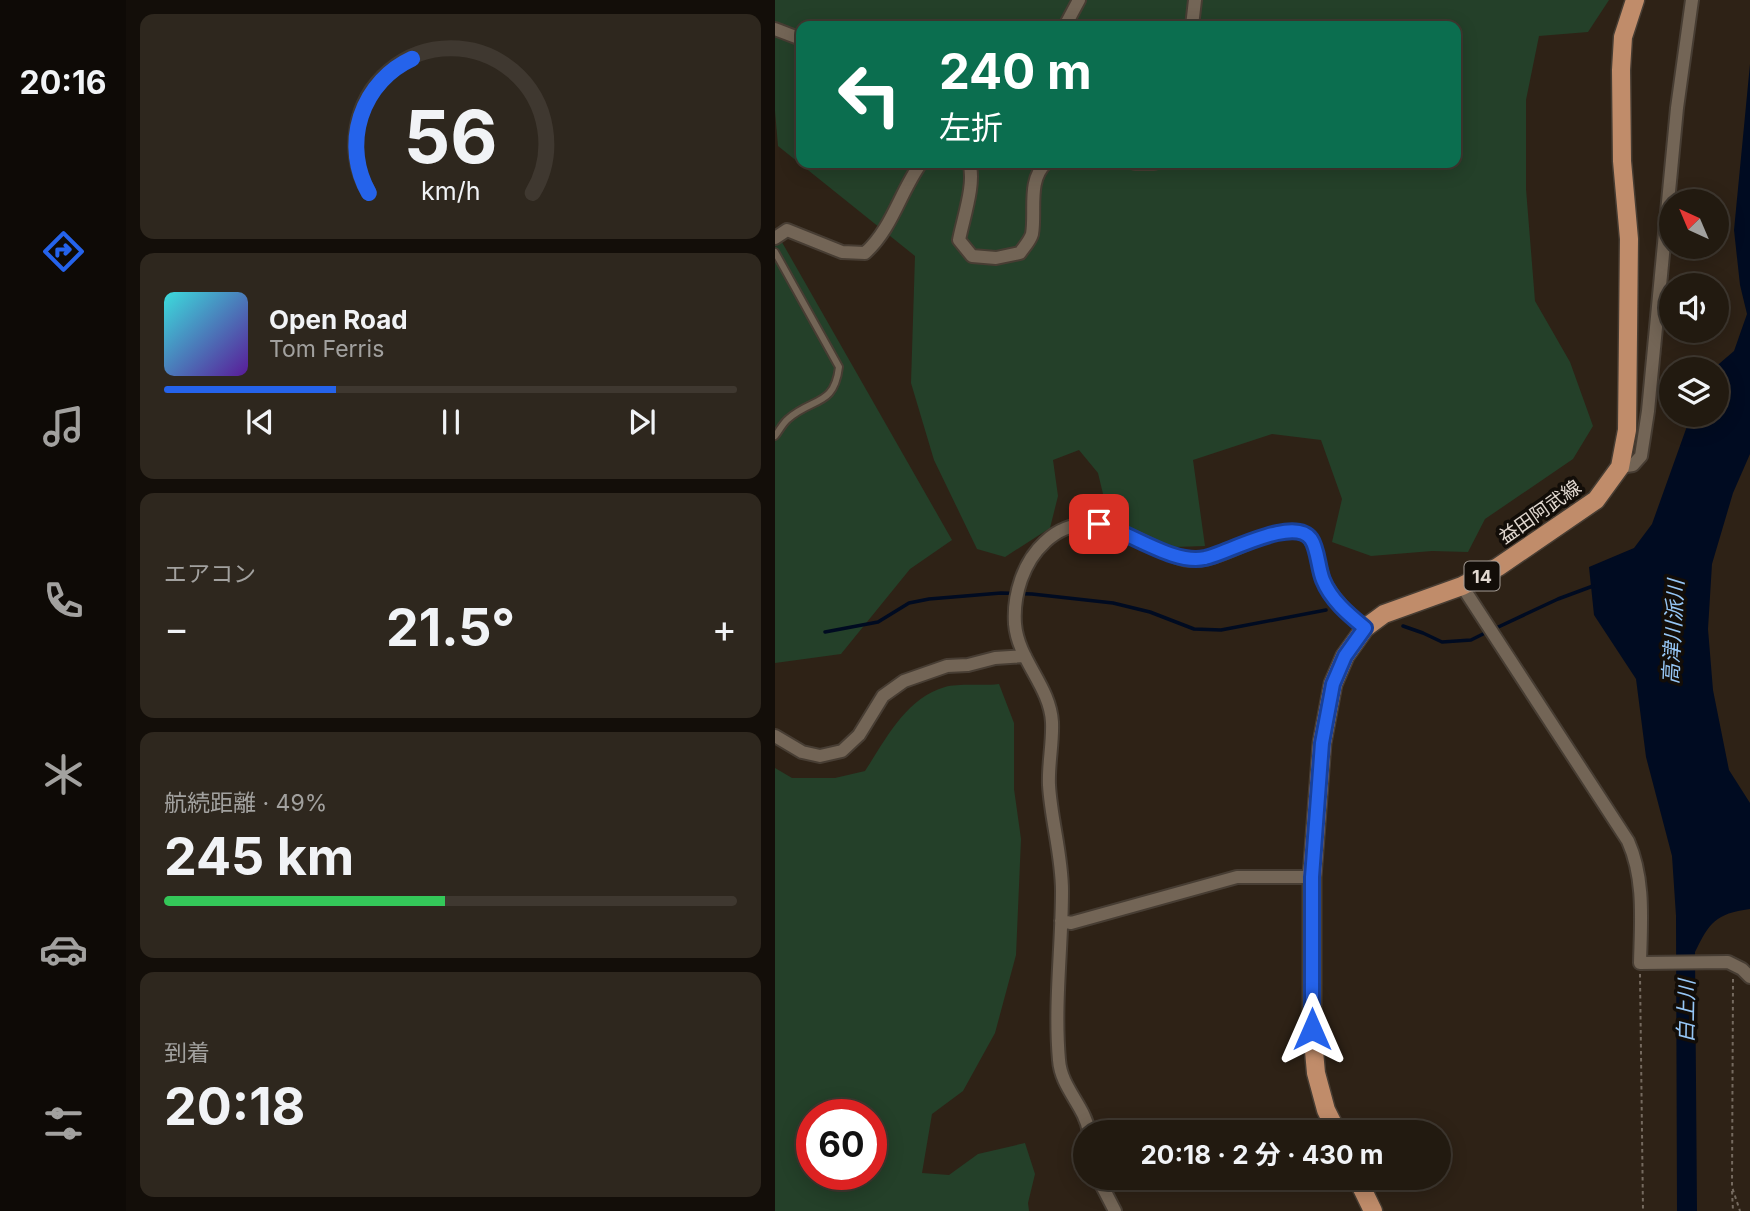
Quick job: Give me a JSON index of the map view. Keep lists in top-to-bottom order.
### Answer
{
  "streets": {
    "main road": ["益田阿武線", "14"]
  },
  "water": ["高津川派川", "白上川"],
  "north": "top left",
  "page": {
    "tabs": "20:16",
    "turn": ["240 m", "左折"],
    "song": ["Open Road", "Tom Ferris"],
    "tile": [
      "エアコン",
      ["航続距離 · 49%", "245 km"],
      ["到着", "20:18"]
    ],
    "heat": ["−", "21.5°", "+"],
    "limit": "60",
    "trip": "20:18 · 2 分 · 430 m",
    "gauge": ["56", "km/h"]
  }
}
